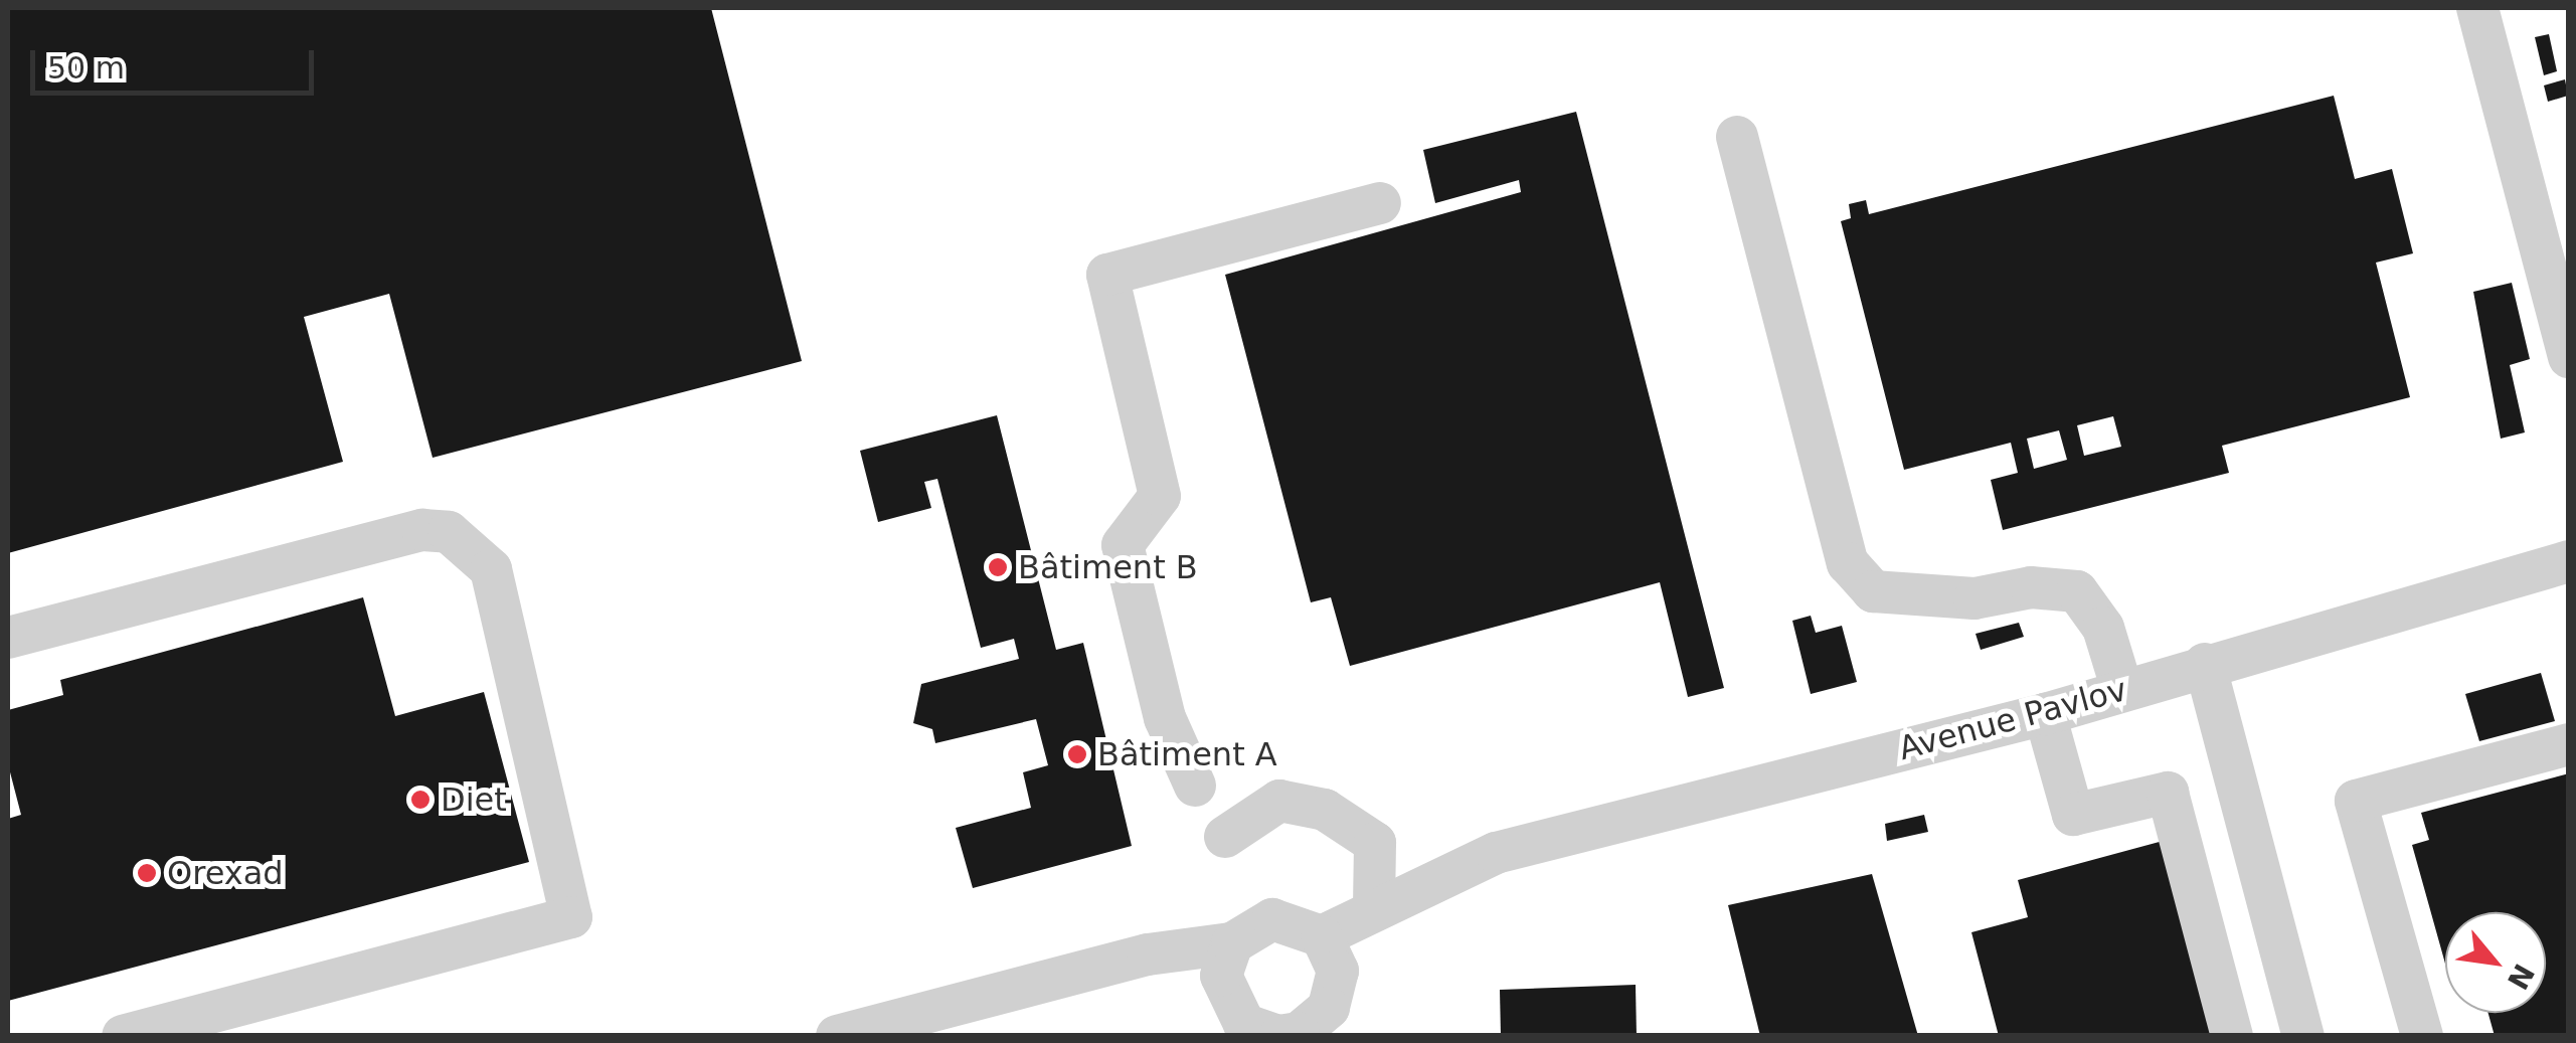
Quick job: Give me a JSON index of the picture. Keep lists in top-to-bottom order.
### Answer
{
  "streets": {
    "street": ["Avenue Pavlov"]
  },
  "places": [
    "Bâtiment B",
    "Bâtiment A",
    "Diet",
    "Orexad"
  ],
  "scale_bar": "50 m",
  "north": "bottom right"
}
